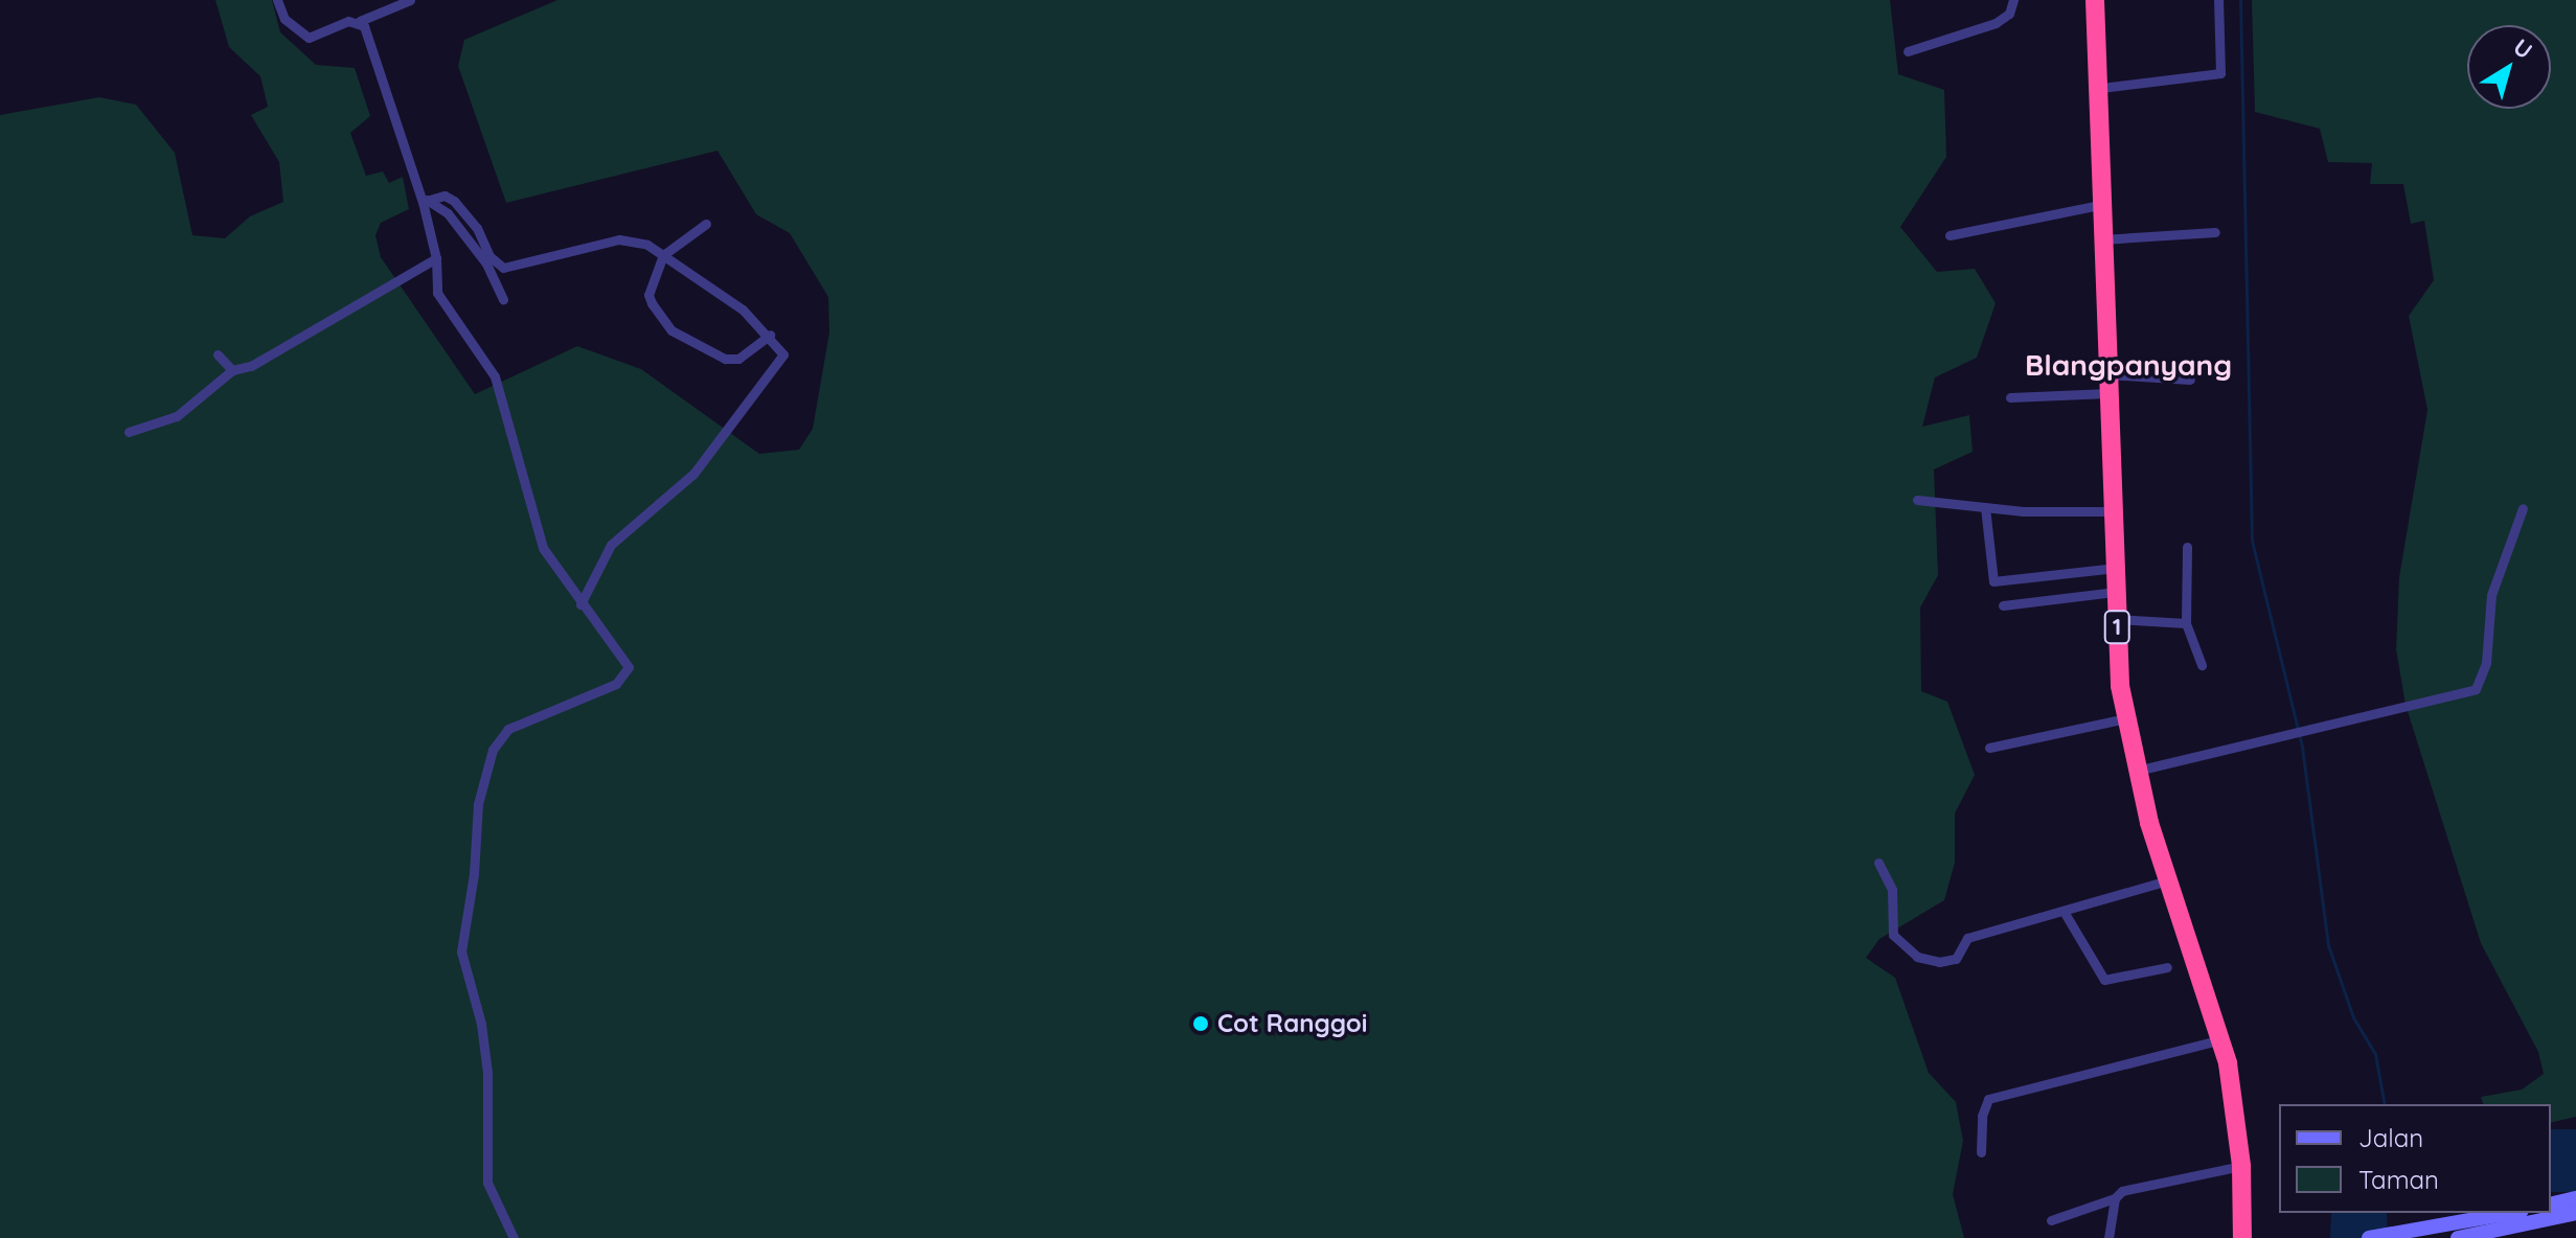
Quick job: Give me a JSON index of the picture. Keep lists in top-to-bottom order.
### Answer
{
  "streets": {
    "highway": ["1"]
  },
  "districts": ["Blangpanyang"],
  "places": ["Cot Ranggoi"],
  "legend": ["Jalan", "Taman"],
  "north": "top right"
}
